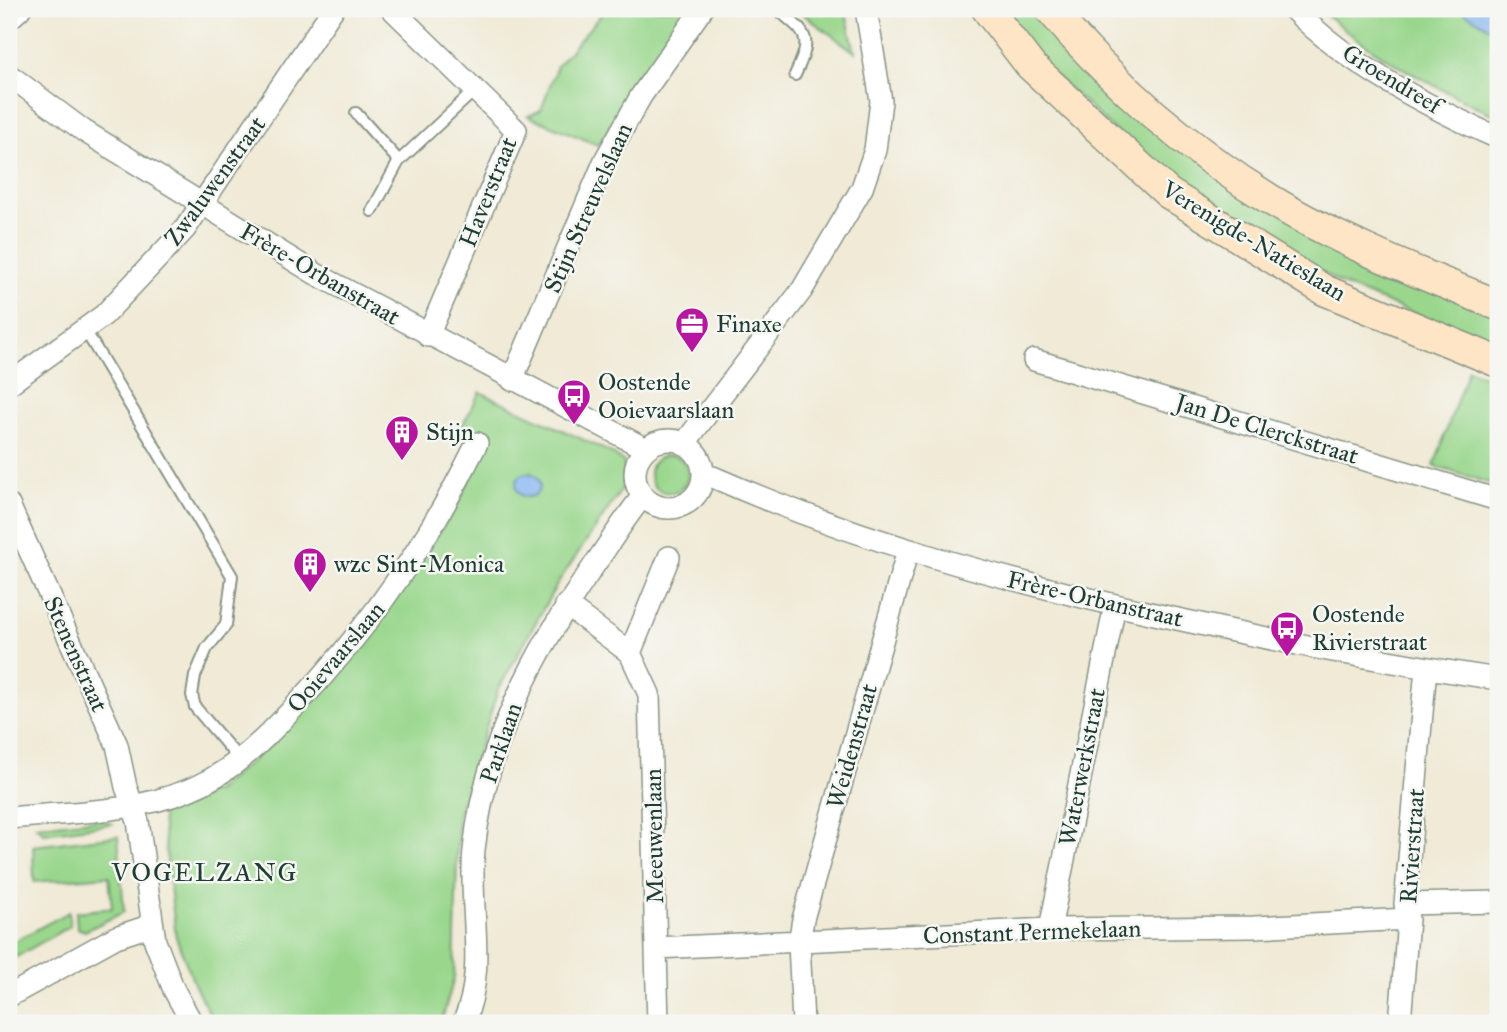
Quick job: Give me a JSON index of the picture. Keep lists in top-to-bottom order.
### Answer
{
  "streets": {
    "main road": ["Verenigde-Natieslaan"],
    "street": [
      "Groendreef",
      "Zwaluwenstraat",
      "Haverstraat",
      "Stijn Streuvelslaan",
      "Frère-Orbanstraat",
      "Jan De Clerckstraat",
      "Stenenstraat",
      "Ooievaarslaan",
      "Parklaan",
      "Weidenstraat",
      "Waterwerkstraat",
      "Meeuwenlaan",
      "Rivierstraat",
      "Constant Permekelaan"
    ]
  },
  "crossings": [
    ["Zwaluwenstraat", "Frère-Orbanstraat"],
    ["Haverstraat", "Frère-Orbanstraat"],
    ["Stijn Streuvelslaan", "Frère-Orbanstraat"],
    ["Frère-Orbanstraat", "Parklaan"],
    ["Frère-Orbanstraat", "Weidenstraat"],
    ["Frère-Orbanstraat", "Waterwerkstraat"],
    ["Frère-Orbanstraat", "Rivierstraat"],
    ["Stenenstraat", "Ooievaarslaan"],
    ["Parklaan", "Meeuwenlaan"],
    ["Weidenstraat", "Constant Permekelaan"],
    ["Waterwerkstraat", "Constant Permekelaan"],
    ["Meeuwenlaan", "Constant Permekelaan"],
    ["Rivierstraat", "Constant Permekelaan"]
  ],
  "districts": ["VOGELZANG"],
  "places": {
    "office": ["Finaxe"],
    "bus stop": ["Oostende Ooievaarslaan", "Oostende Rivierstraat"],
    "building": ["Stijn", "wzc Sint-Monica"]
  }
}
